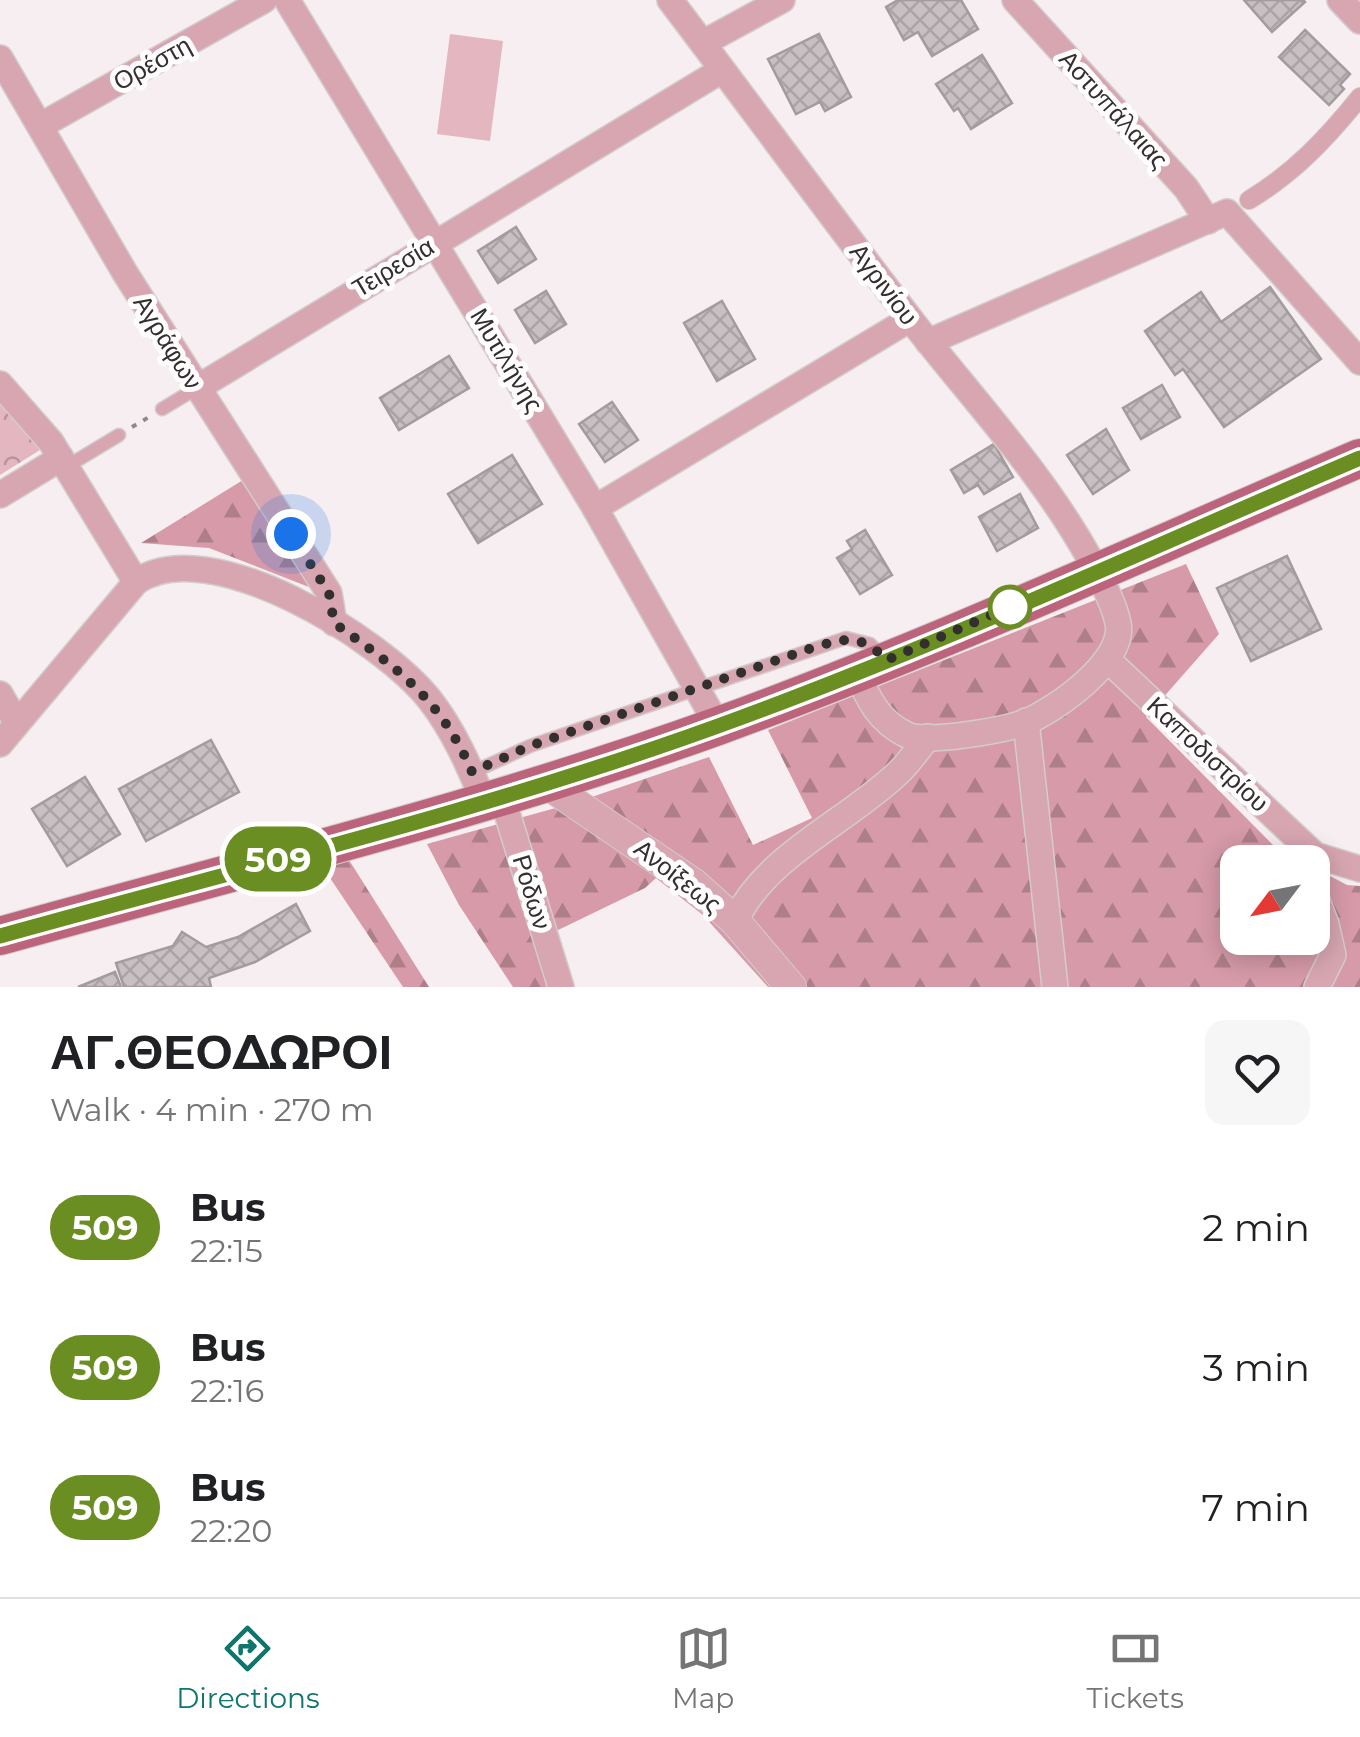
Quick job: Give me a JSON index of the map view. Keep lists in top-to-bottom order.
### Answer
{
  "streets": {
    "street": [
      "Ορέστη",
      "Αστυπάλαιας",
      "Τειρεσία",
      "Αγρινίου",
      "Αγράφων",
      "Μυτιλήνης",
      "Καποδιστρίου",
      "Ανοίξεως",
      "Ρόδων"
    ]
  },
  "crossings": [
    ["Ορέστη", "Αγράφων"],
    ["Τειρεσία", "Αγρινίου"],
    ["Τειρεσία", "Αγράφων"],
    ["Τειρεσία", "Μυτιλήνης"],
    ["Αγρινίου", "Καποδιστρίου"],
    ["Αγράφων", "Ρόδων"]
  ],
  "lines": ["bus line 509"],
  "north": "bottom left",
  "page": {
    "on_map": "509",
    "heading": ["ΑΓ.ΘΕΟΔΩΡΟΙ", "Walk · 4 min · 270 m"],
    "list": [
      {
        "mark": "509",
        "name": "Bus",
        "note": "22:15",
        "value": "2 min"
      },
      {
        "mark": "509",
        "name": "Bus",
        "note": "22:16",
        "value": "3 min"
      },
      {
        "mark": "509",
        "name": "Bus",
        "note": "22:20",
        "value": "7 min"
      }
    ],
    "tabs": ["Directions", "Map", "Tickets"]
  }
}
